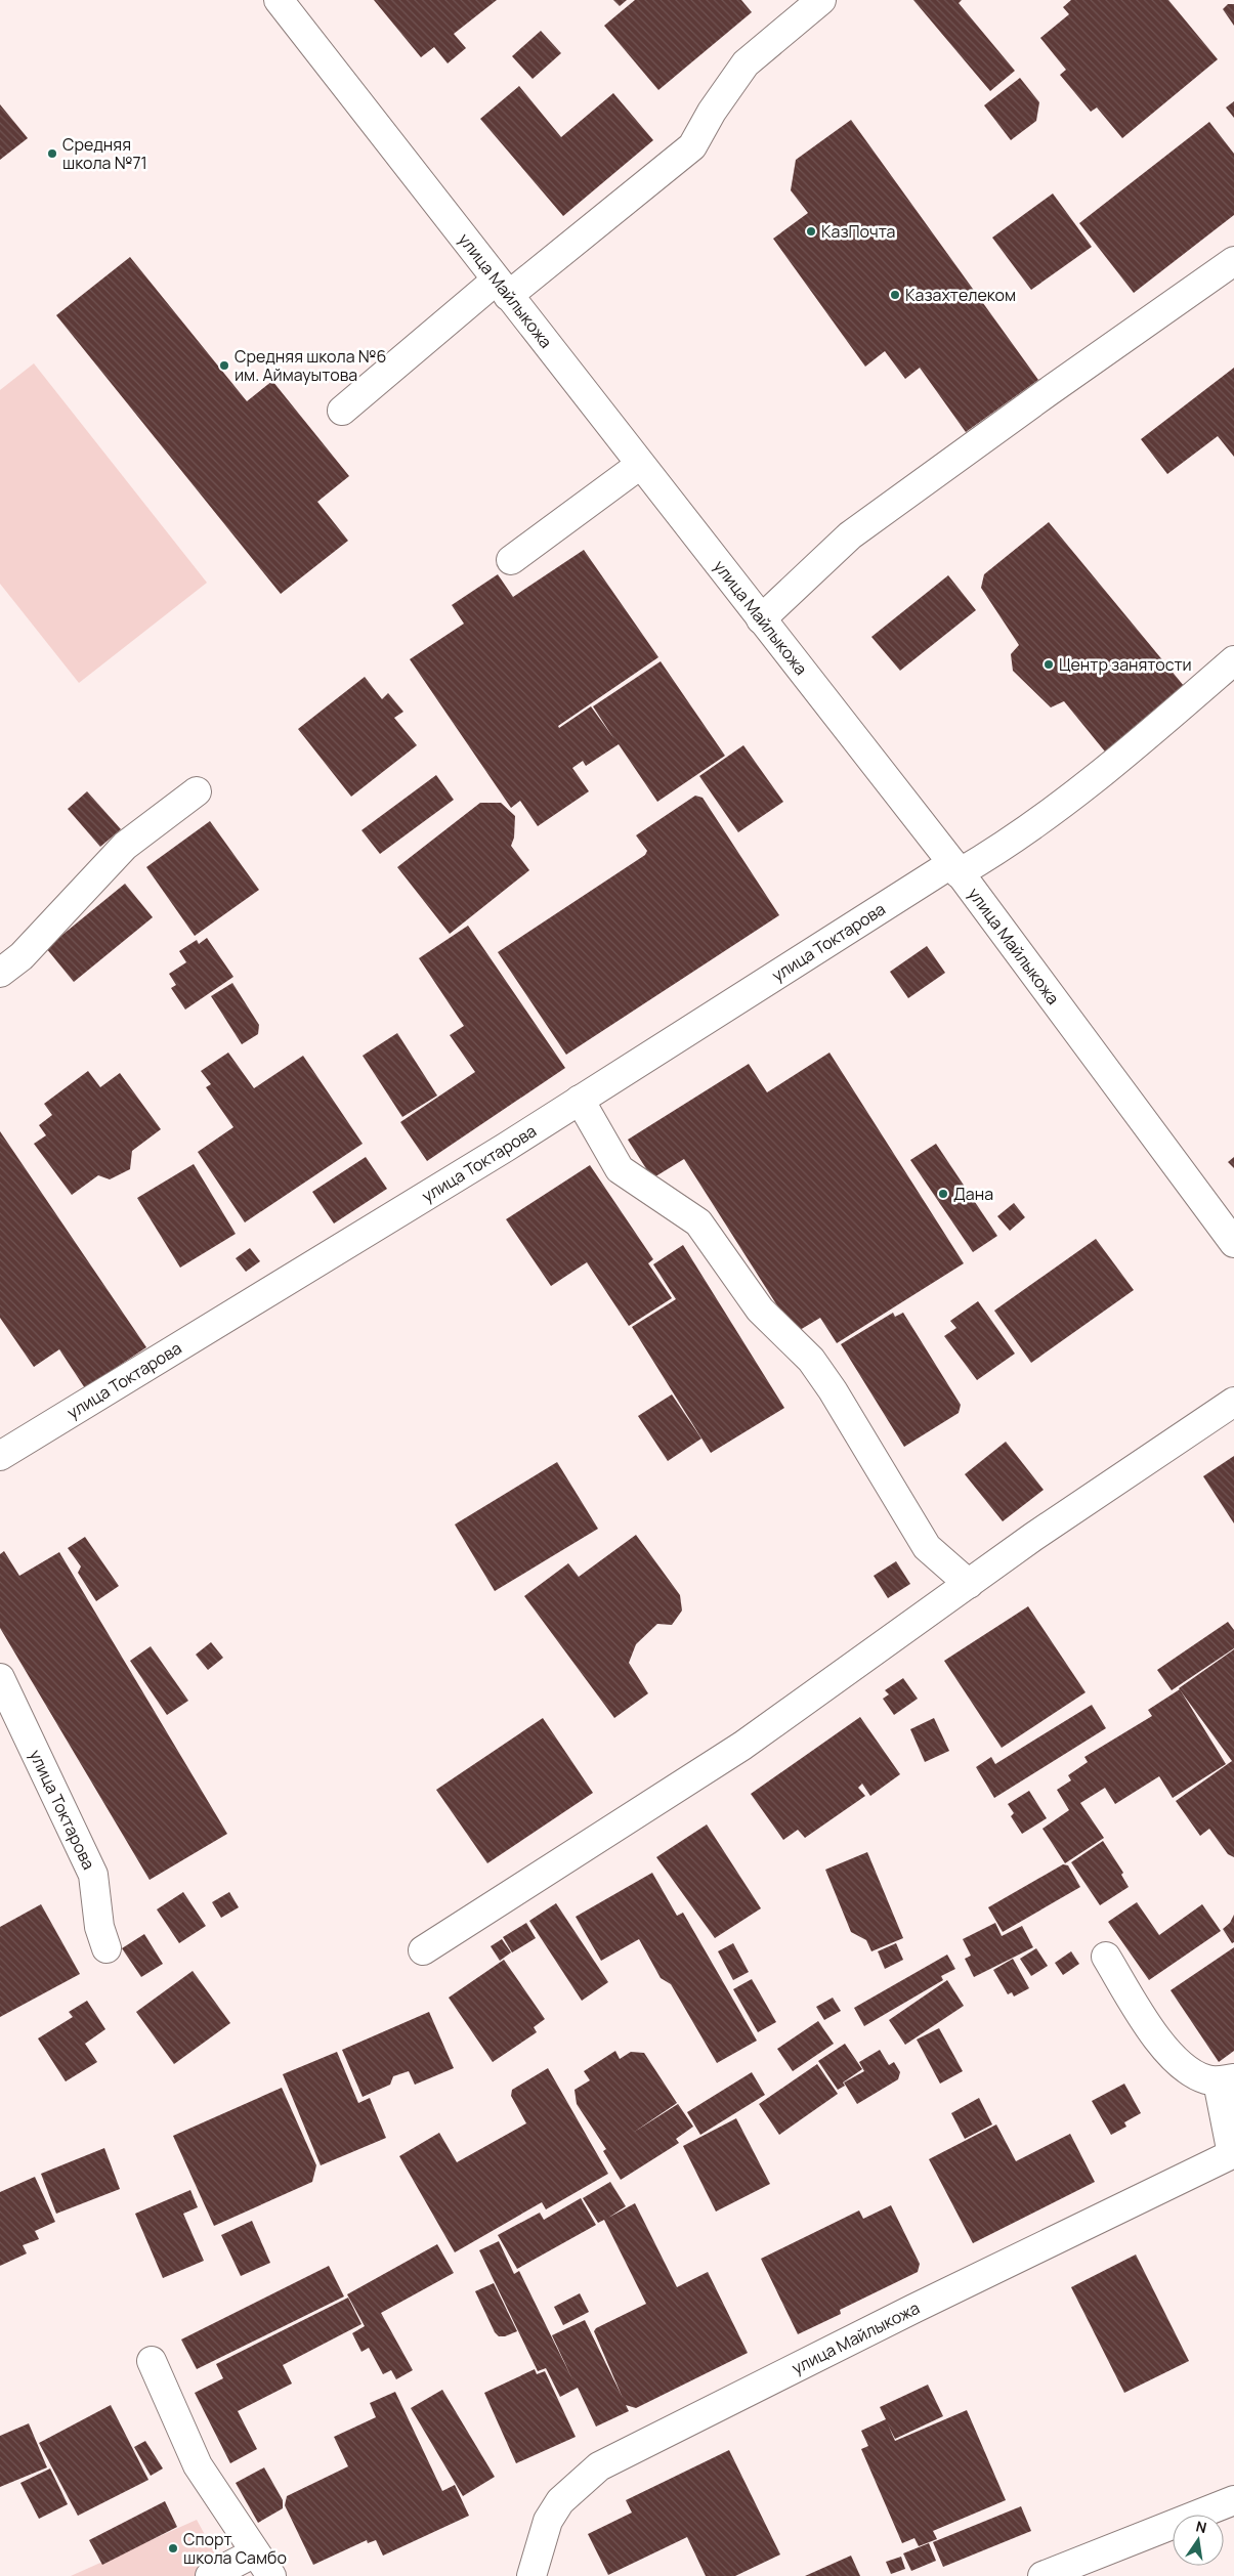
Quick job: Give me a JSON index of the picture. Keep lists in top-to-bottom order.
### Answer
{
  "streets": {
    "street": ["улица Майлыкожа", "улица Токтарова"]
  },
  "crossings": [
    ["улица Майлыкожа", "улица Токтарова"]
  ],
  "places": [
    "Средняя школа №71",
    "КазПочта",
    "Казахтелеком",
    "Средняя школа №6 им. Аймауытова",
    "Центр занятости",
    "Дана",
    "Спорт школа Самбо"
  ],
  "north": "top"
}
